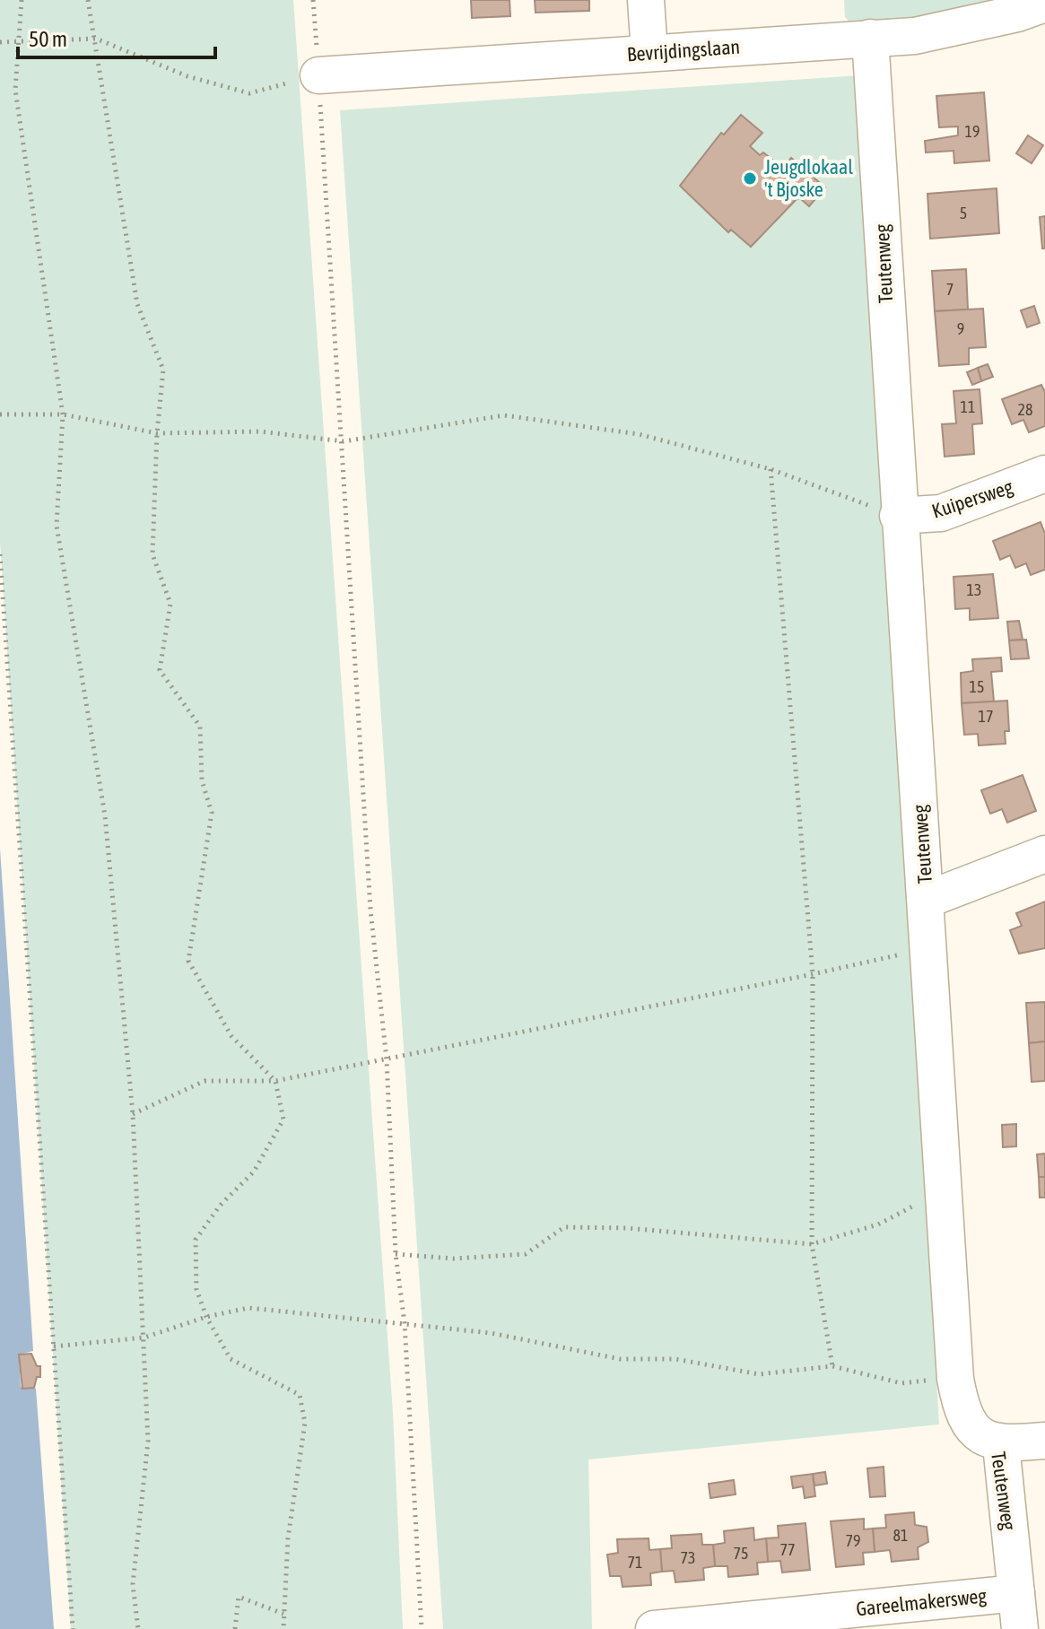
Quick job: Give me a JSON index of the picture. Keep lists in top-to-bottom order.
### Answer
{
  "streets": {
    "street": [
      "Bevrijdingslaan",
      "Teutenweg",
      "Kuipersweg",
      "Gareelmakersweg"
    ]
  },
  "crossings": [
    ["Bevrijdingslaan", "Teutenweg"],
    ["Teutenweg", "Kuipersweg"],
    ["Teutenweg", "Gareelmakersweg"]
  ],
  "places": ["Jeugdlokaal 't Bjoske"],
  "house_numbers": [
    "19",
    "5",
    "7",
    "9",
    "11",
    "28",
    "13",
    "15",
    "17",
    "81",
    "79",
    "77",
    "75",
    "73",
    "71"
  ],
  "scale_bar": "50 m"
}
